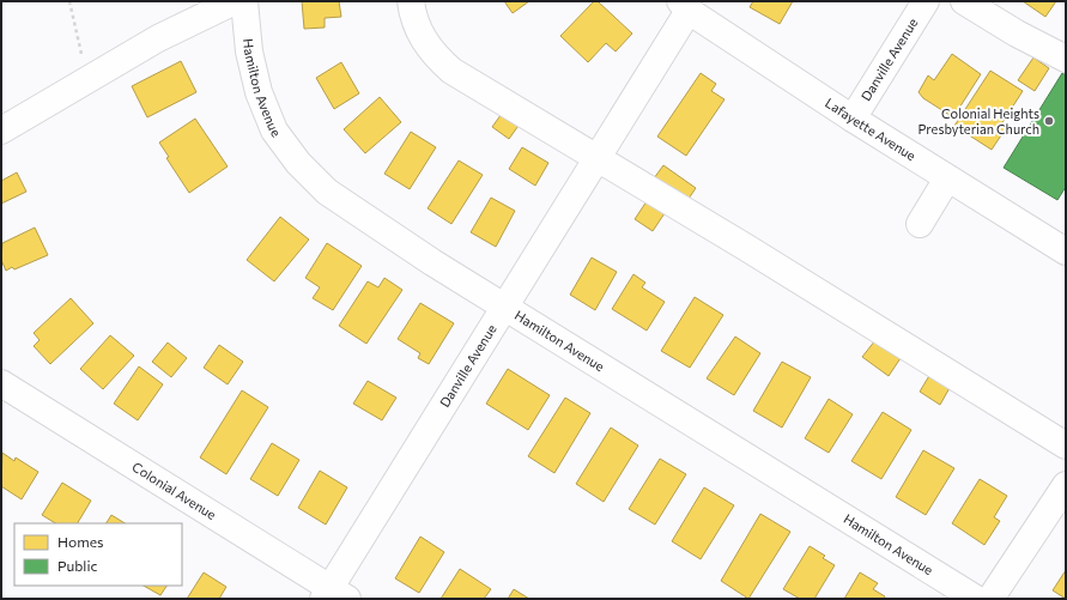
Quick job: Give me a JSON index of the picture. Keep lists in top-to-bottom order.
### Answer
{
  "streets": {
    "street": [
      "Danville Avenue",
      "Hamilton Avenue",
      "Lafayette Avenue",
      "Colonial Avenue"
    ]
  },
  "crossings": [
    ["Danville Avenue", "Hamilton Avenue"],
    ["Danville Avenue", "Lafayette Avenue"],
    ["Danville Avenue", "Colonial Avenue"]
  ],
  "places": ["Colonial Heights Presbyterian Church"],
  "legend": ["Homes", "Public"]
}
